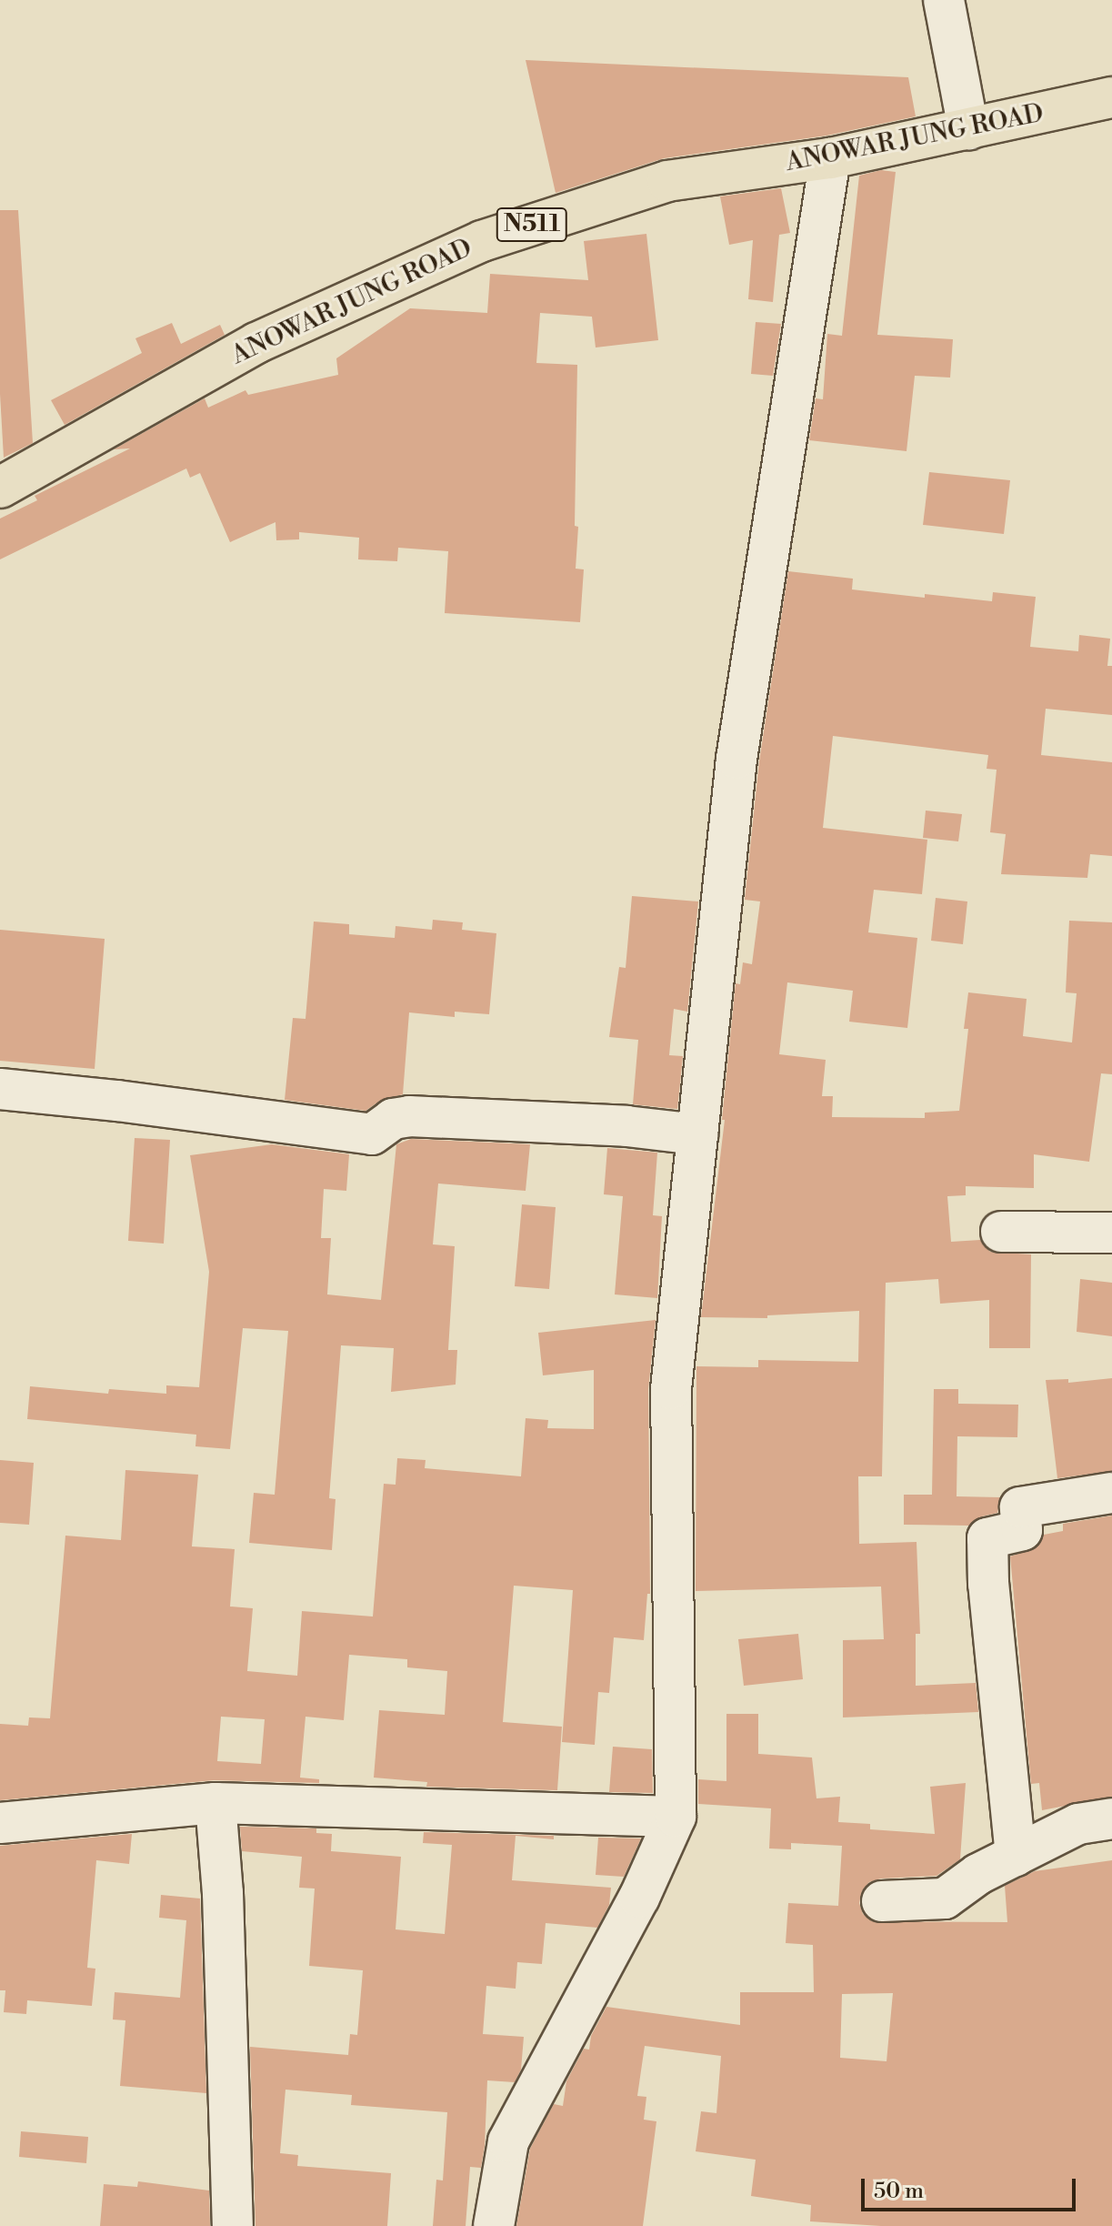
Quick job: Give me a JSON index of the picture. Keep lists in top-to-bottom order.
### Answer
{
  "streets": {
    "highway": ["ANOWAR JUNG ROAD", "N511"]
  },
  "scale_bar": "50 m"
}
